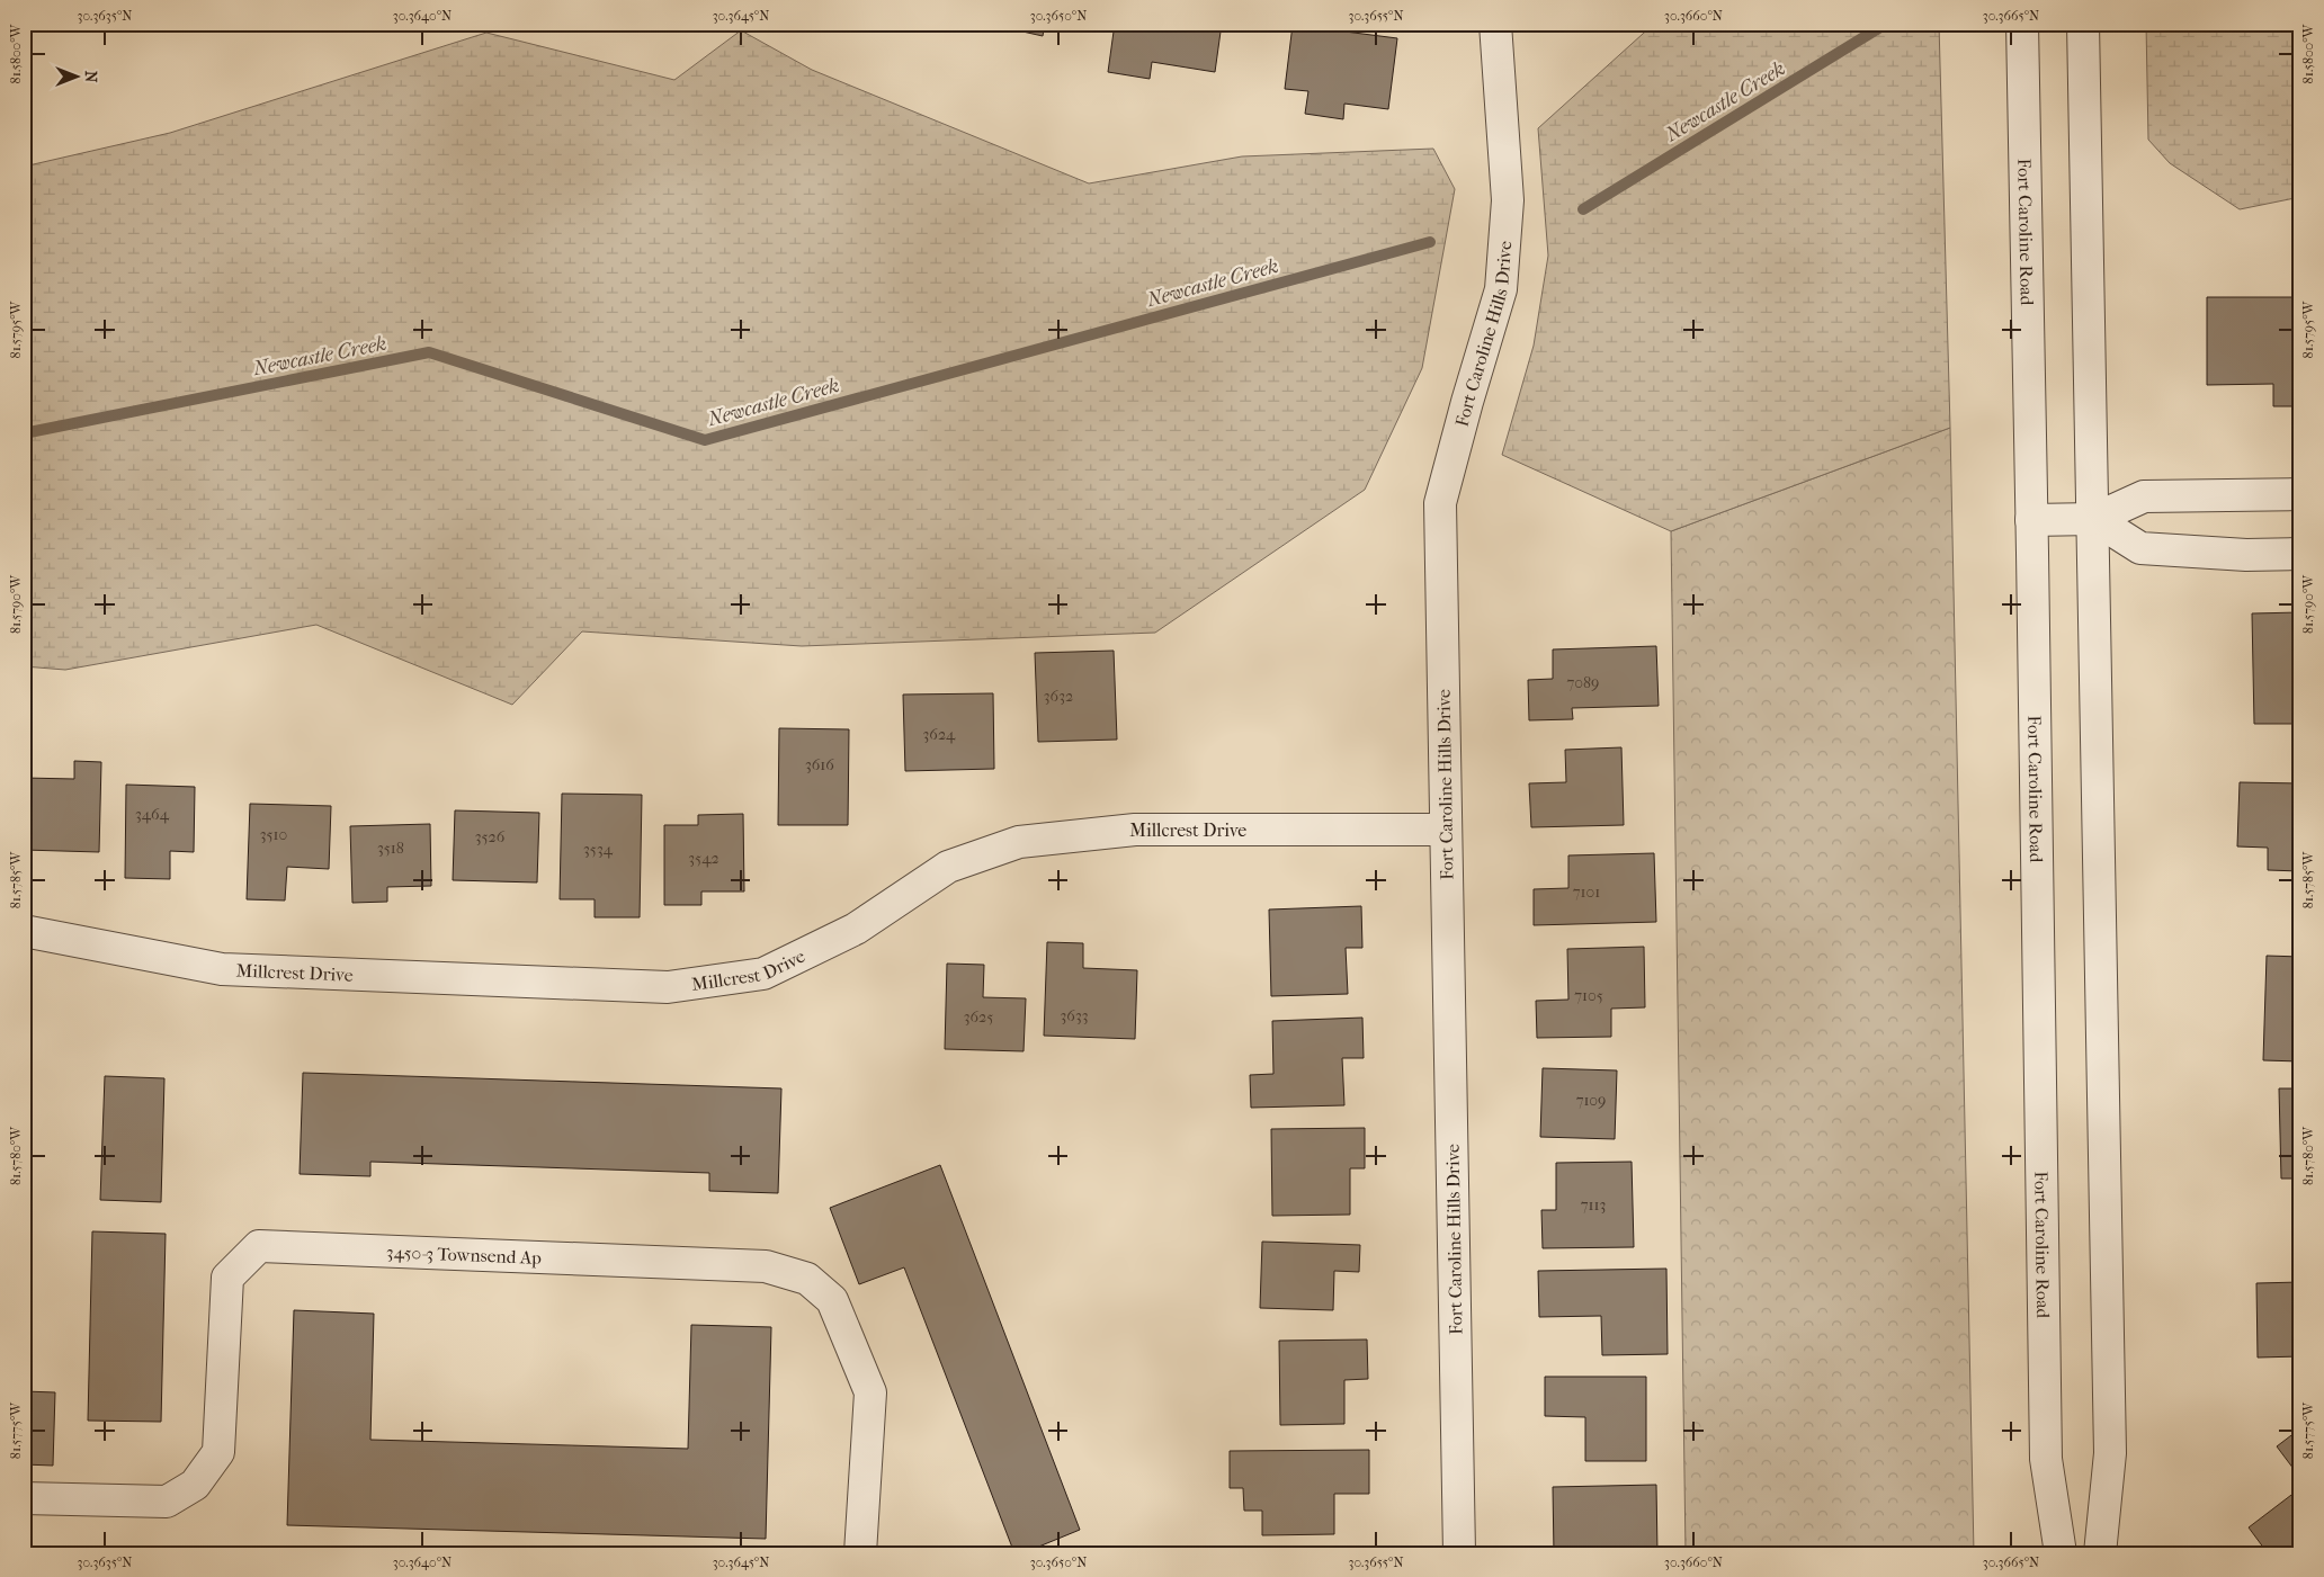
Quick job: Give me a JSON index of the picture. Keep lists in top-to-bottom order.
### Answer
{
  "streets": {
    "street": [
      "Fort Caroline Road",
      "Fort Caroline Hills Drive",
      "Millcrest Drive",
      "3450-3 Townsend Ap"
    ]
  },
  "crossings": [
    ["Fort Caroline Hills Drive", "Millcrest Drive"]
  ],
  "water": ["Newcastle Creek"],
  "house_numbers": [
    "7089",
    "3632",
    "3624",
    "3616",
    "3464",
    "3510",
    "3526",
    "3518",
    "3534",
    "3542",
    "7101",
    "7105",
    "3633",
    "3625",
    "7109",
    "7113"
  ],
  "north": "right",
  "coordinates": [
    "30.3635°N",
    "30.3640°N",
    "30.3645°N",
    "30.3650°N",
    "30.3655°N",
    "30.3660°N",
    "30.3665°N",
    "81.5800°W",
    "81.5795°W",
    "81.5790°W",
    "81.5785°W",
    "81.5780°W",
    "81.5775°W"
  ]
}
